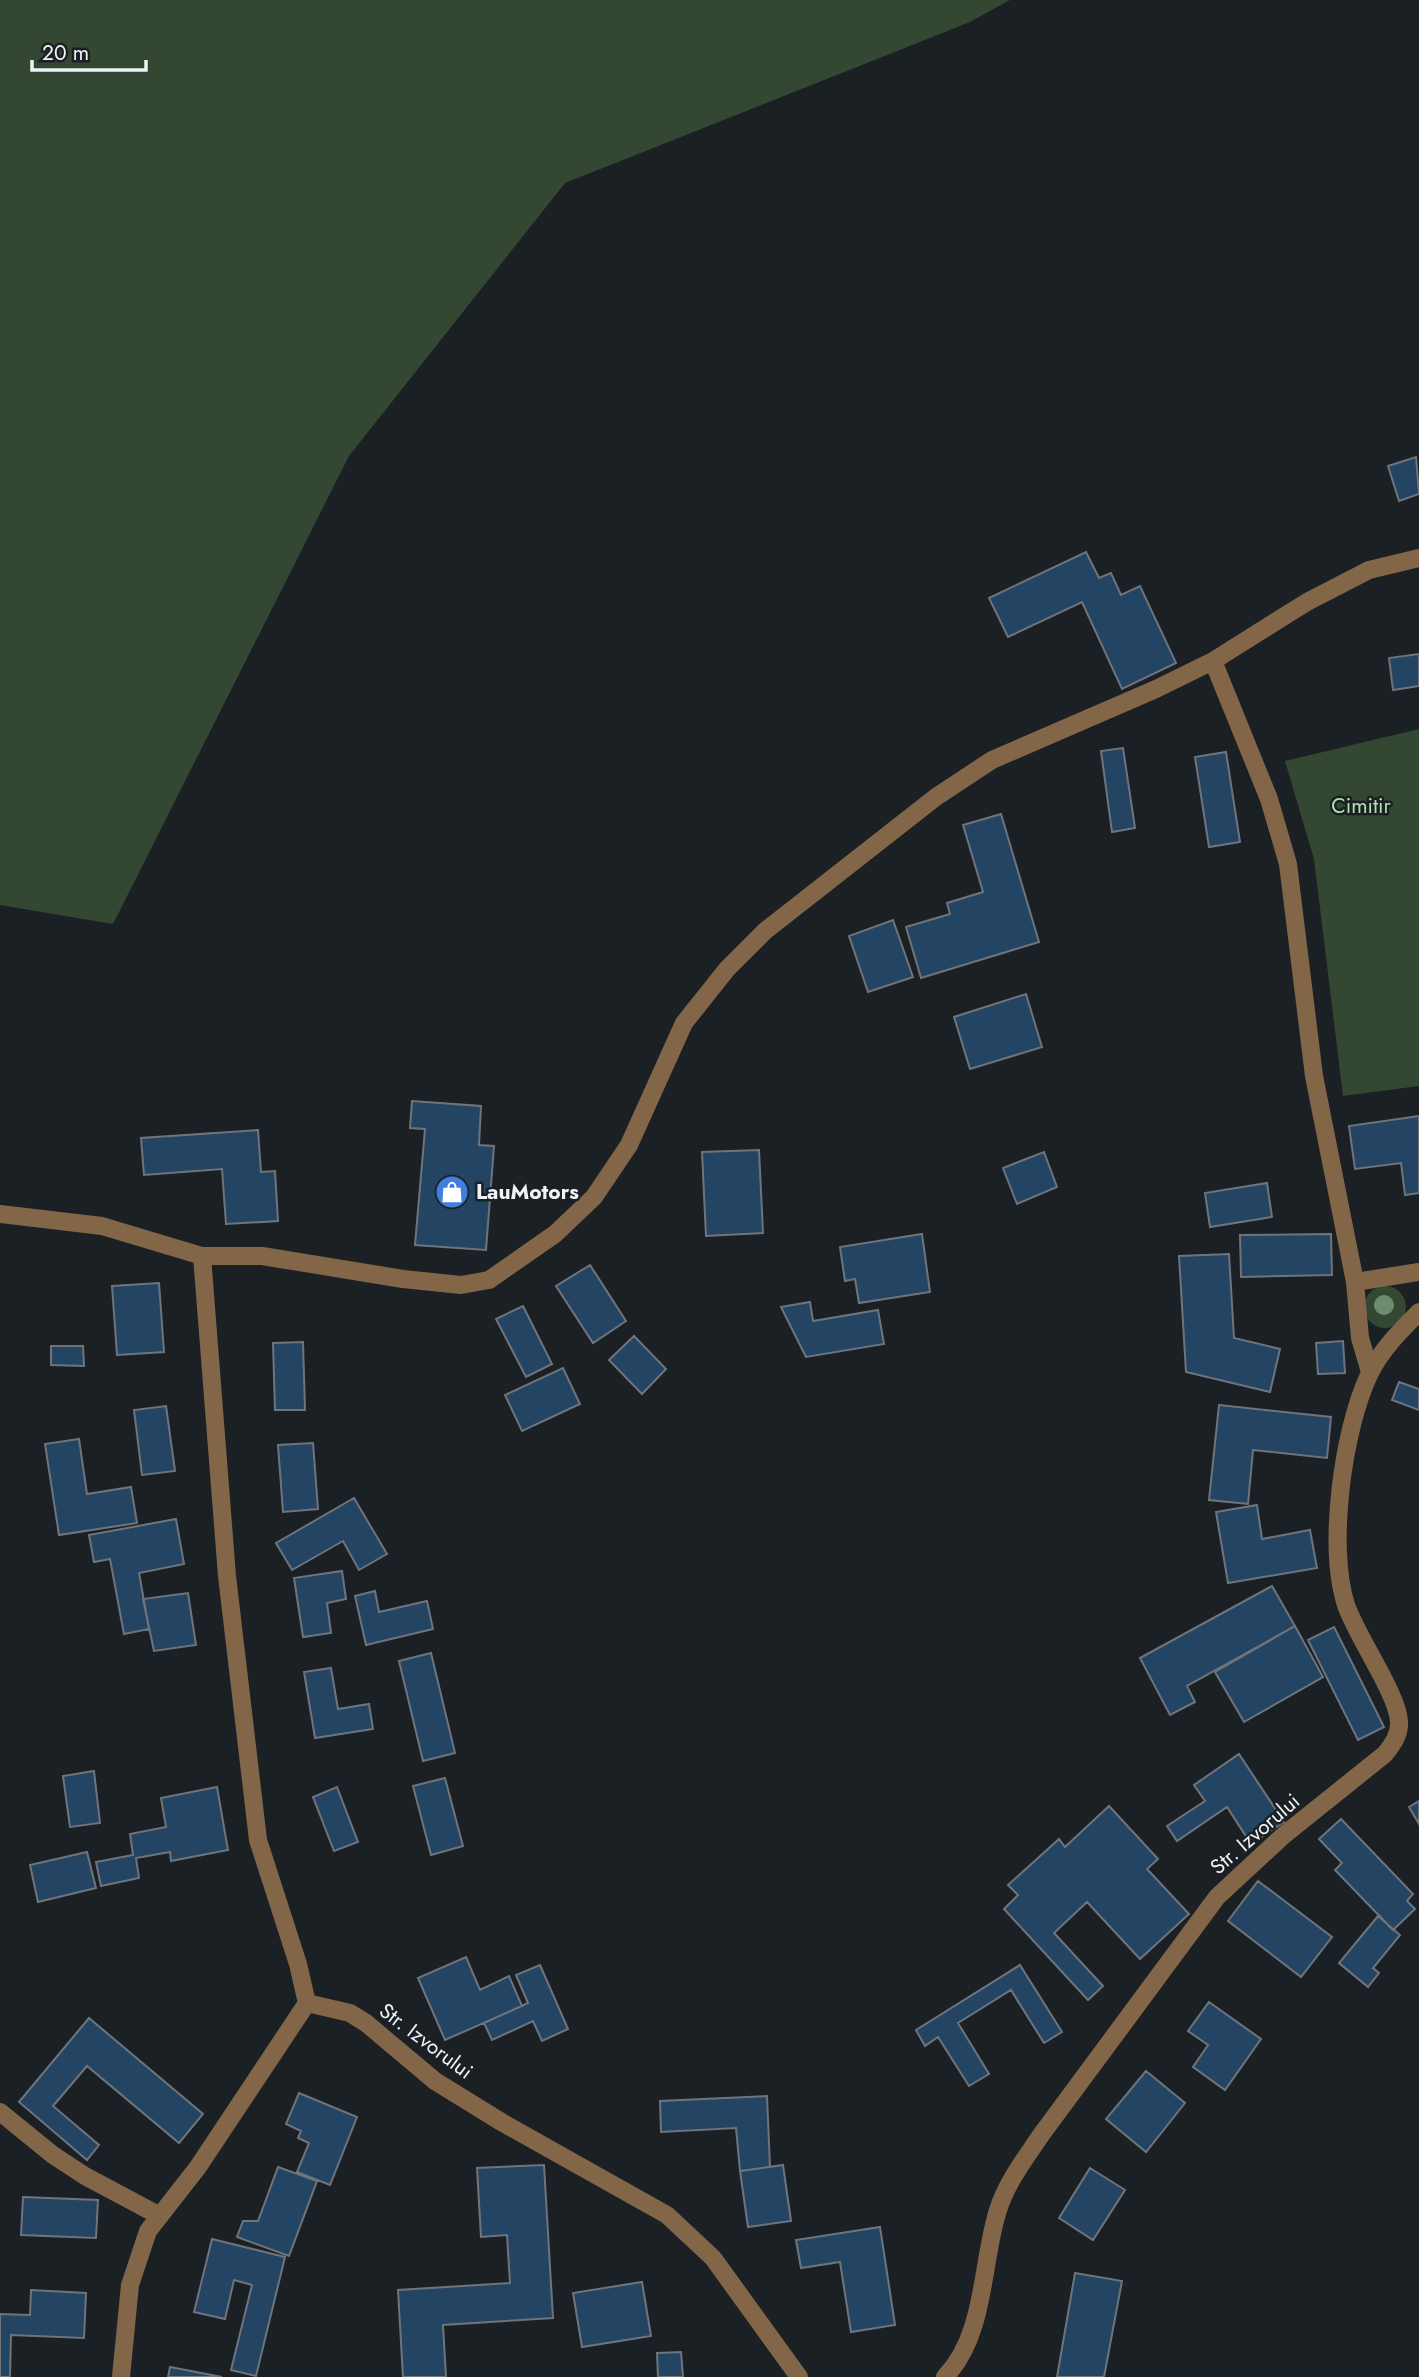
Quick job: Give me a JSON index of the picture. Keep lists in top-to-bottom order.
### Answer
{
  "streets": {
    "street": ["Str. Izvorului"]
  },
  "parks": ["Cimitir"],
  "places": {
    "shop": ["LauMotors"]
  },
  "scale_bar": "20 m"
}
